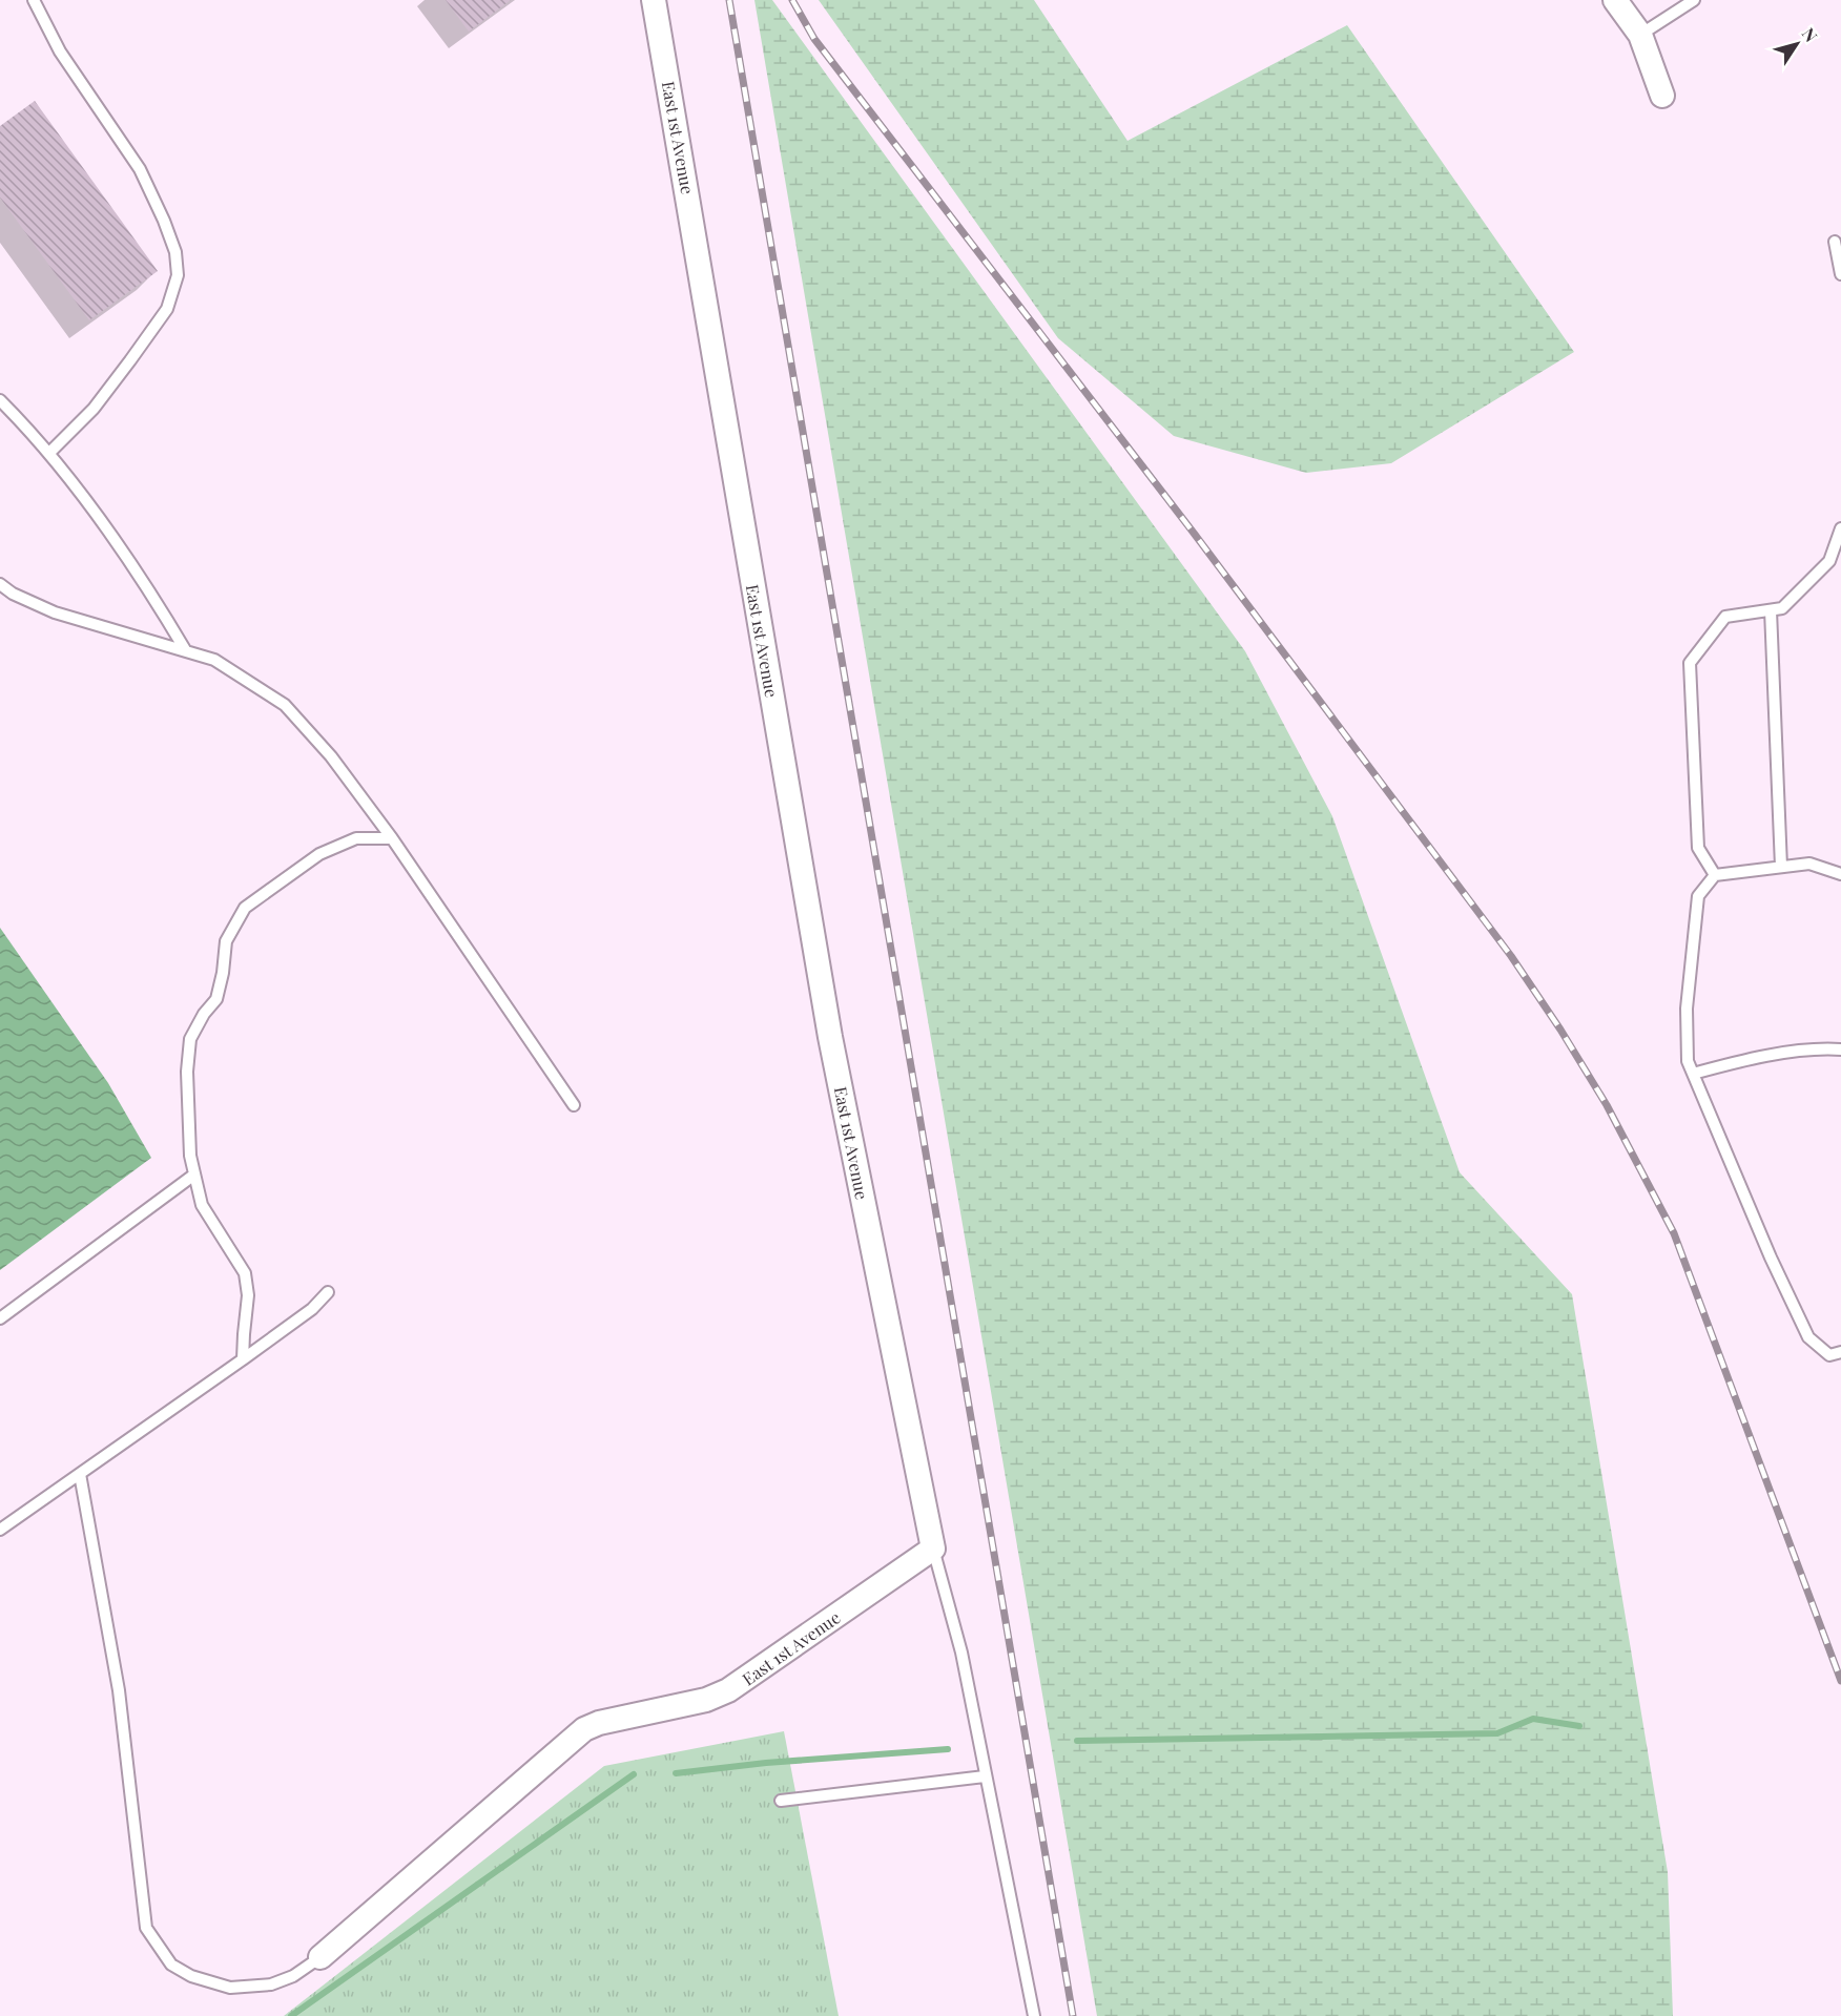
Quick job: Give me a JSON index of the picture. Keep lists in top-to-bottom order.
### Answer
{
  "streets": {
    "street": ["East 1st Avenue"]
  },
  "north": "top right"
}
